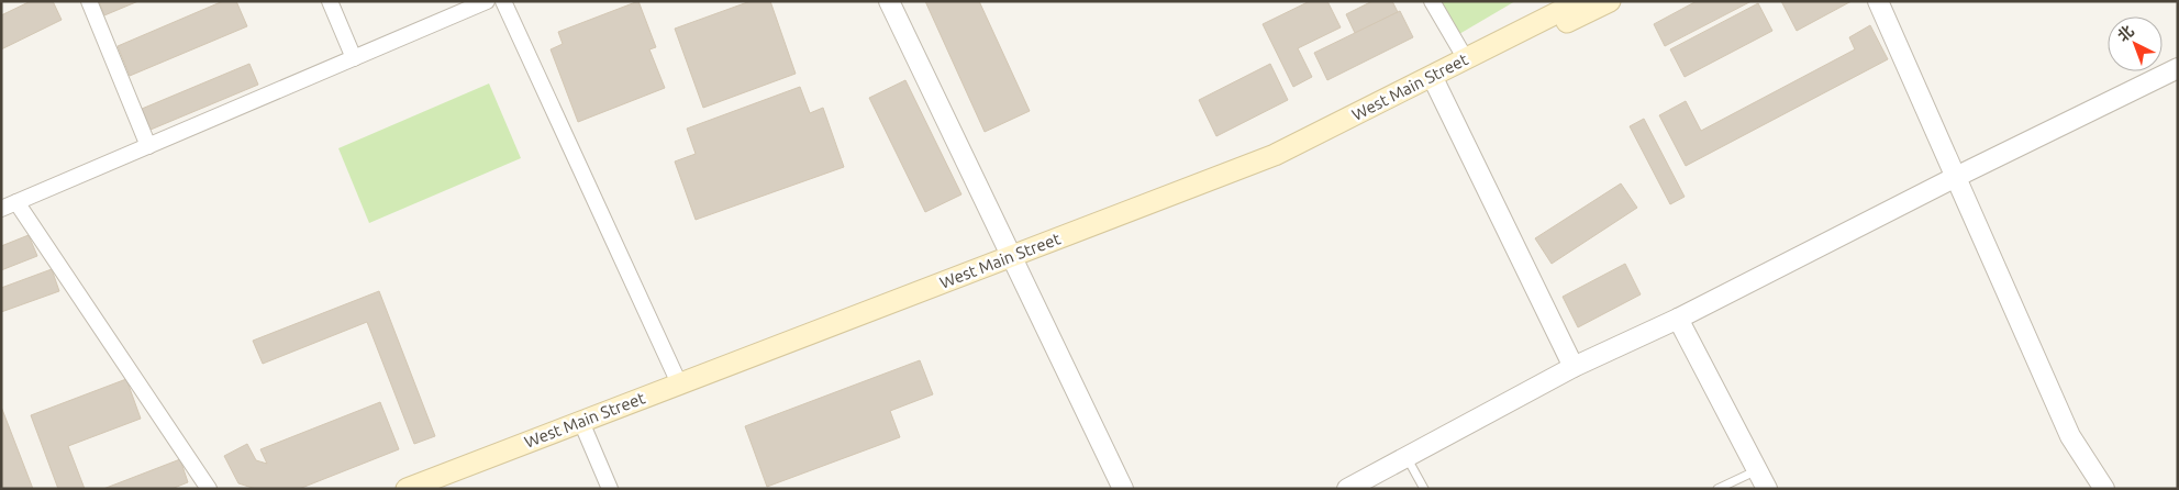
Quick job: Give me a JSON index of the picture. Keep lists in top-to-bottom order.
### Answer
{
  "streets": {
    "main road": ["West Main Street"]
  },
  "north": "top left"
}
